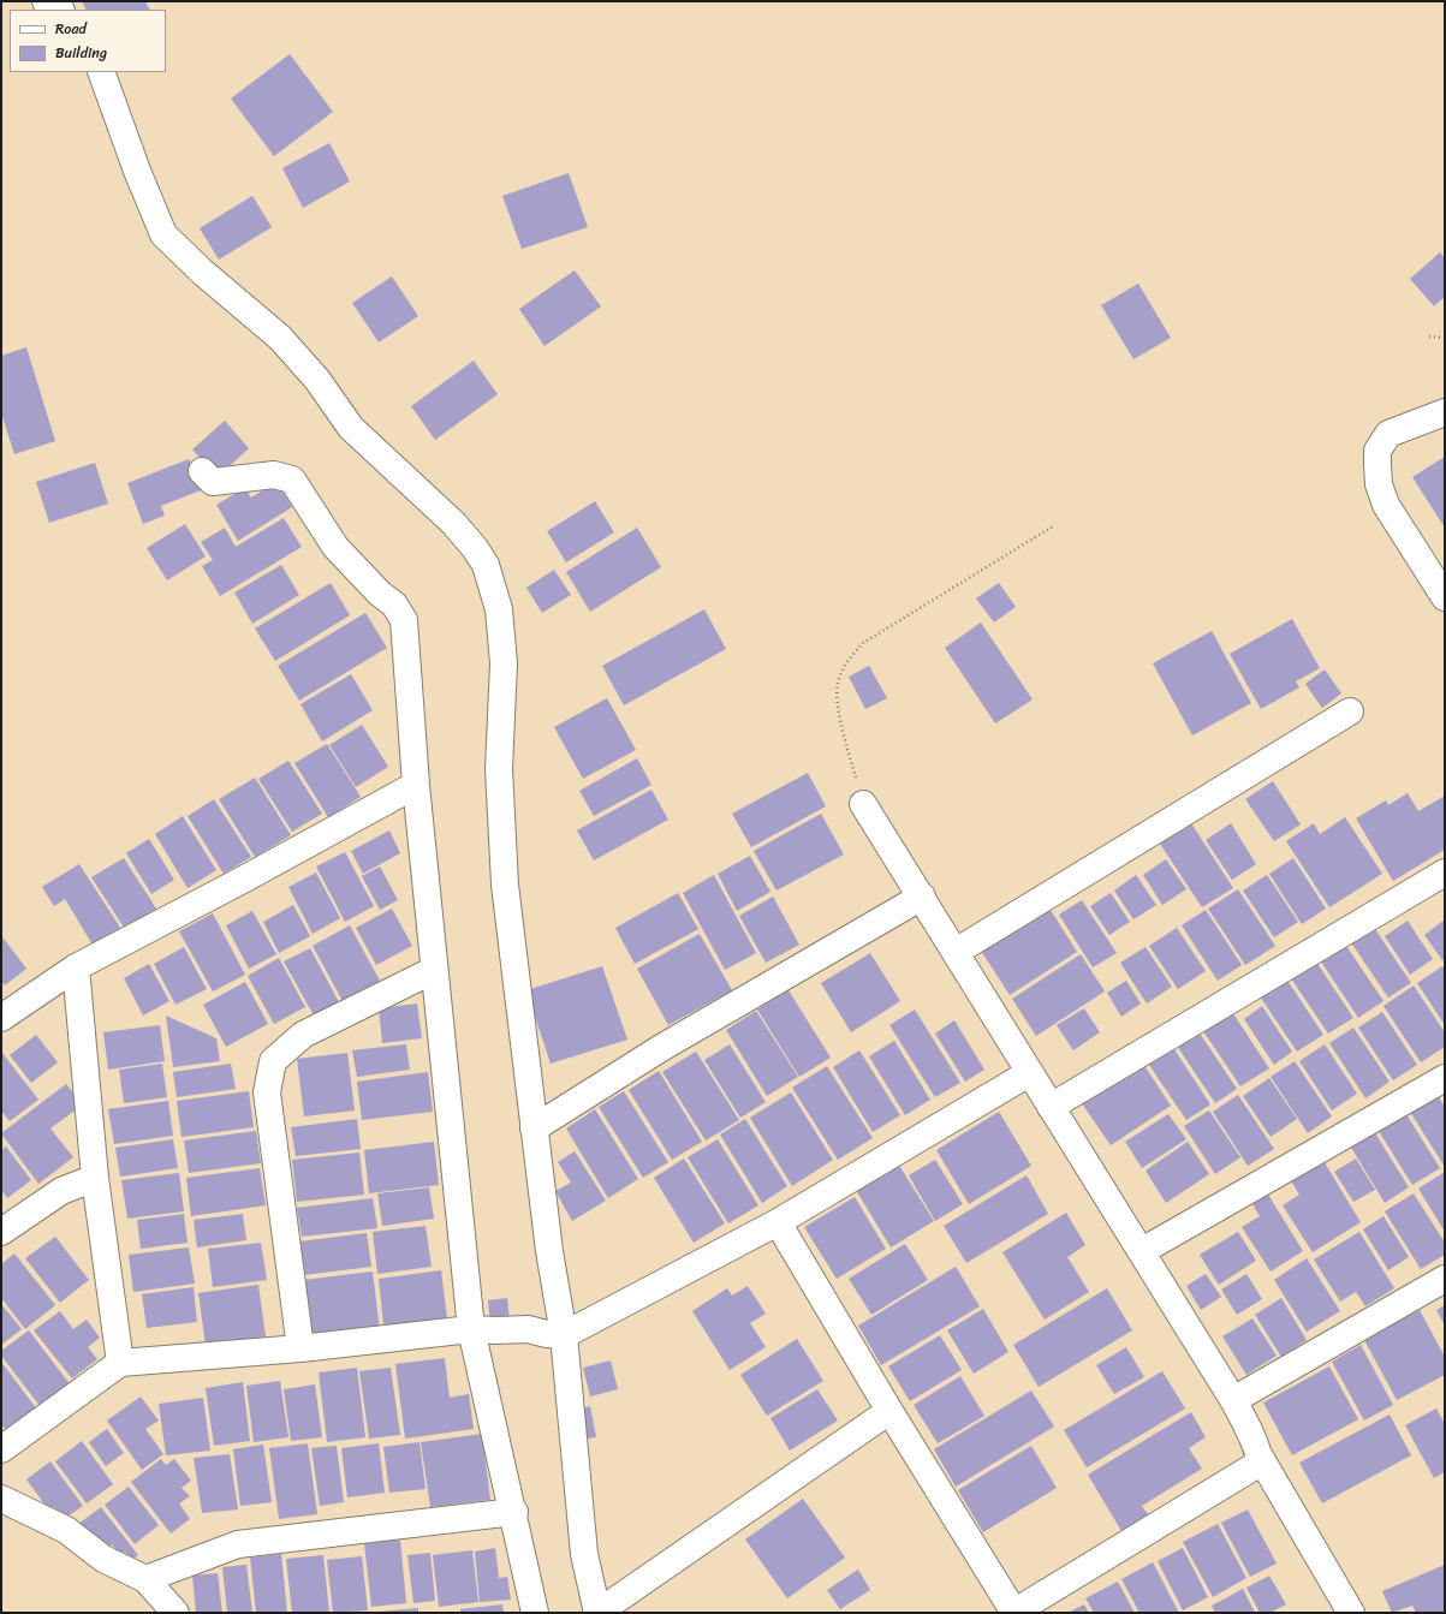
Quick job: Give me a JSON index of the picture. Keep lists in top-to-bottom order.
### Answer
{
  "legend": ["Road", "Building"]
}
